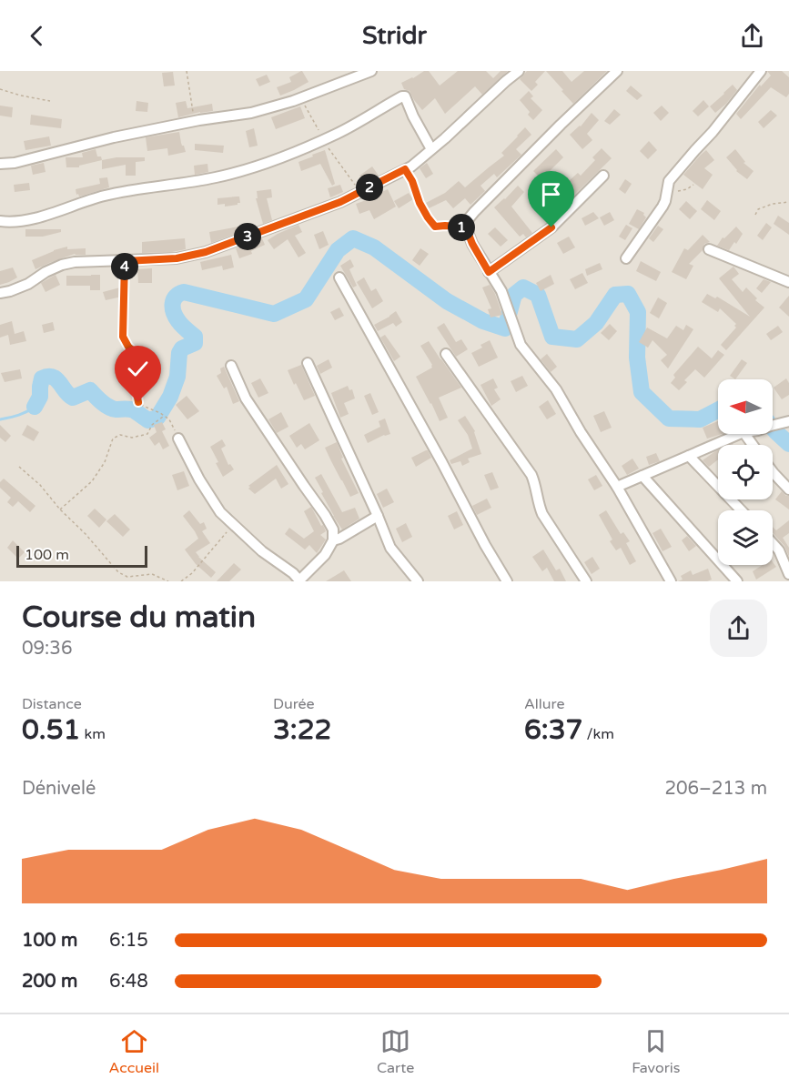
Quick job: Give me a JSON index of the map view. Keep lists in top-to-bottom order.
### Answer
{
  "scale_bar": "100 m",
  "north": "left",
  "page": {
    "header": "Stridr",
    "pins": [
      "2",
      "1",
      "3",
      "4"
    ],
    "scale": "100 m",
    "heading": ["Course du matin", "09:36"],
    "stats": [
      ["Distance", "0.51 km"],
      ["Durée", "3:22"],
      ["Allure", "6:37 /km"]
    ],
    "chart": ["Dénivelé", "206–213 m"],
    "list": [
      {
        "name": "100 m",
        "note": "6:15"
      },
      {
        "name": "200 m",
        "note": "6:48"
      }
    ],
    "tabs": ["Accueil", "Carte", "Favoris"]
  }
}
